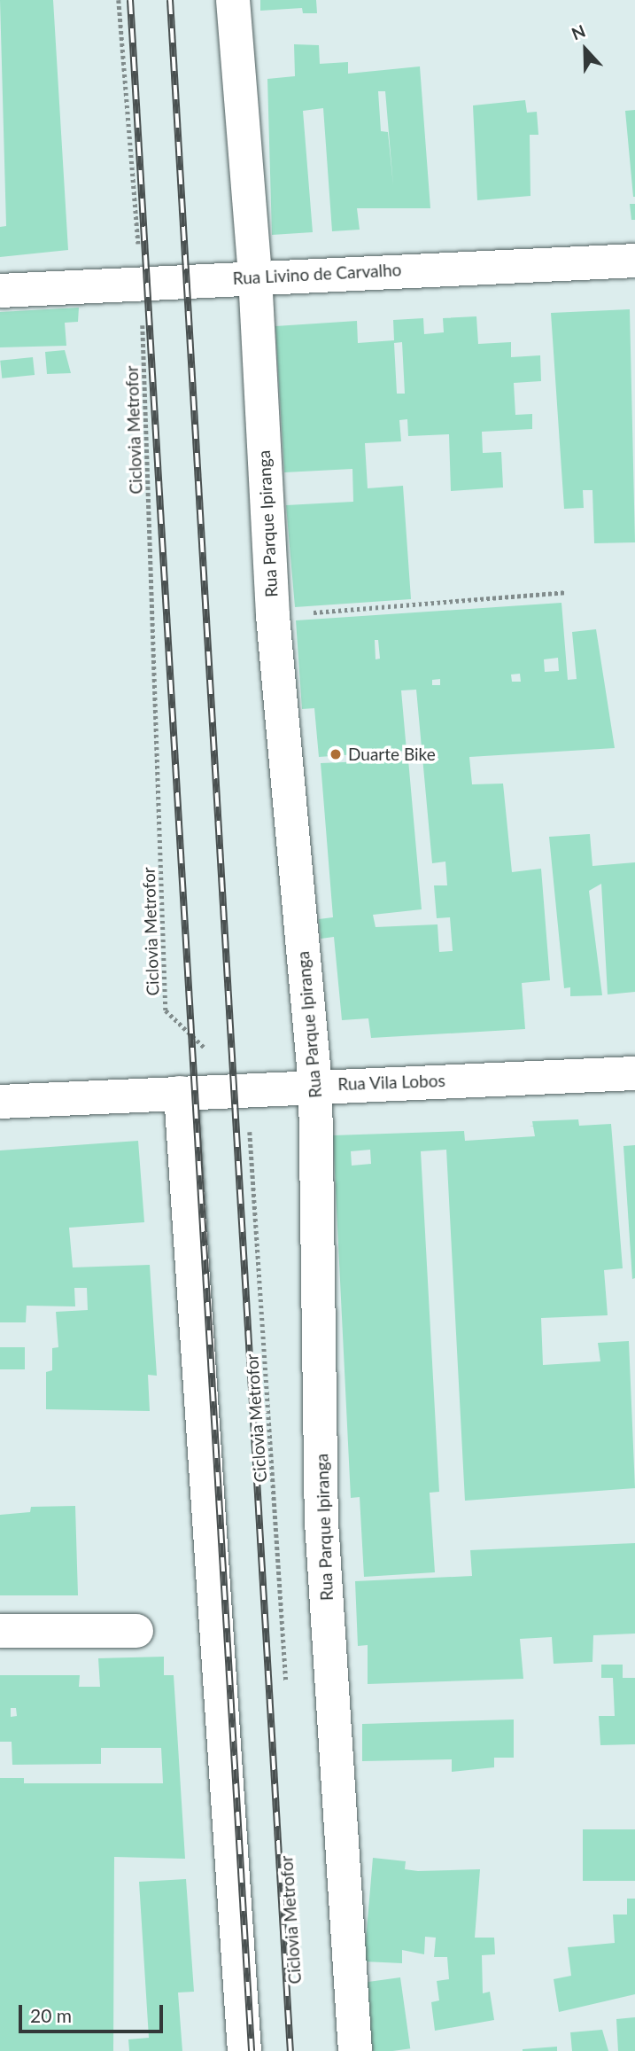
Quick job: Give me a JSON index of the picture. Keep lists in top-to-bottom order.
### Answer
{
  "streets": {
    "street": ["Rua Livino de Carvalho", "Rua Parque Ipiranga", "Rua Vila Lobos"],
    "path": ["Ciclovia Metrofor"]
  },
  "crossings": [
    ["Rua Livino de Carvalho", "Ciclovia Metrofor"],
    ["Rua Livino de Carvalho", "Rua Parque Ipiranga"],
    ["Ciclovia Metrofor", "Rua Vila Lobos"],
    ["Rua Parque Ipiranga", "Rua Vila Lobos"]
  ],
  "places": ["Duarte Bike"],
  "scale_bar": "20 m",
  "north": "top"
}
